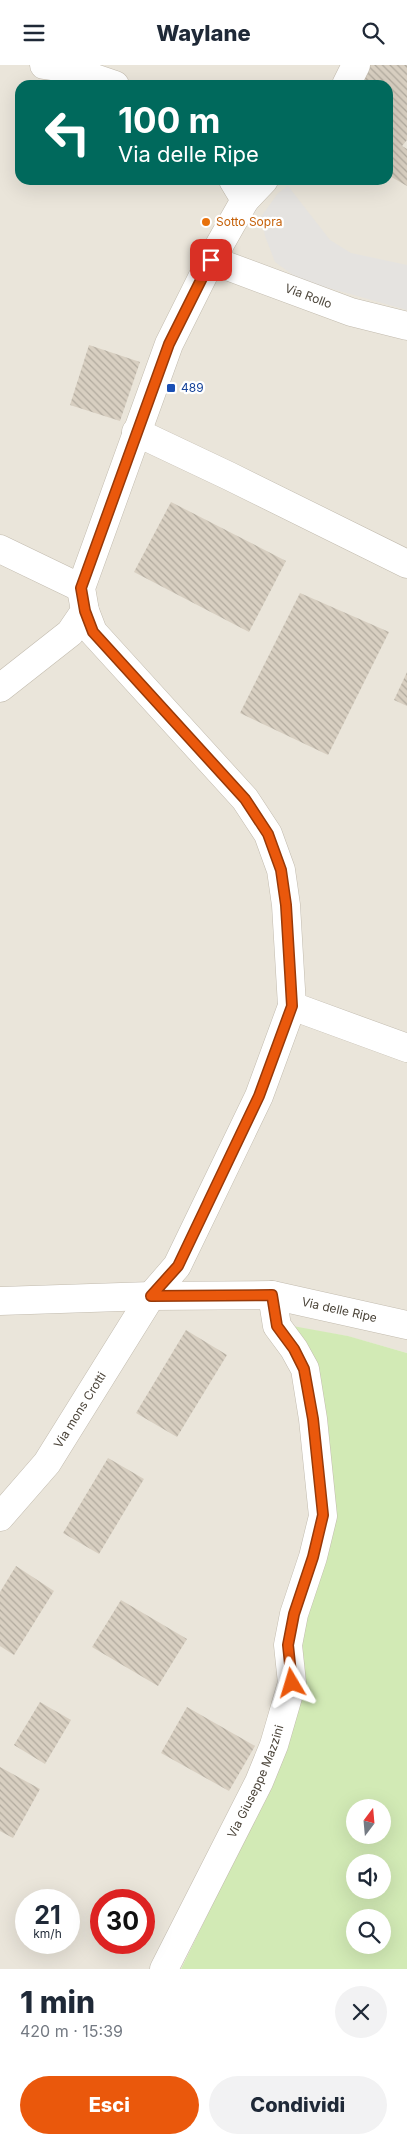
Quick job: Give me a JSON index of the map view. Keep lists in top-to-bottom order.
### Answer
{
  "streets": {
    "street": [
      "Via Rollo",
      "Via delle Ripe",
      "Via mons Crotti",
      "Via Giuseppe Mazzini"
    ]
  },
  "crossings": [
    ["Via delle Ripe", "Via mons Crotti"],
    ["Via delle Ripe", "Via Giuseppe Mazzini"]
  ],
  "places": {
    "other": ["Sotto Sopra"],
    "transit": ["489"]
  },
  "north": "top",
  "page": {
    "header": "Waylane",
    "turn": ["100 m", "Via delle Ripe"],
    "speed": "21 km/h",
    "limit": "30",
    "heading": ["1 min", "420 m · 15:39"],
    "buttons": ["Esci", "Condividi"]
  }
}
